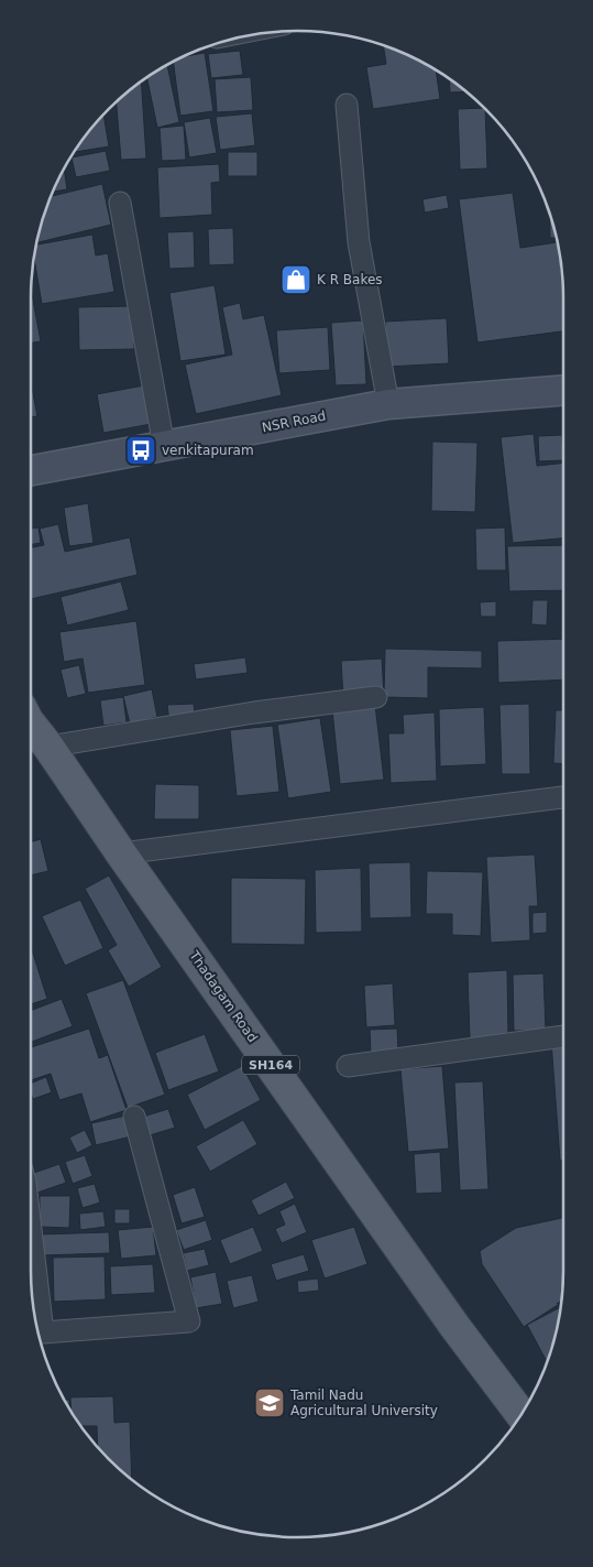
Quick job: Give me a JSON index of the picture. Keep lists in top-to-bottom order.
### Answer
{
  "streets": {
    "main road": ["NSR Road", "Thadagam Road", "SH164"]
  },
  "places": {
    "shop": ["K R Bakes"],
    "bus stop": ["venkitapuram"],
    "school or university": ["Tamil Nadu Agricultural University"]
  }
}
